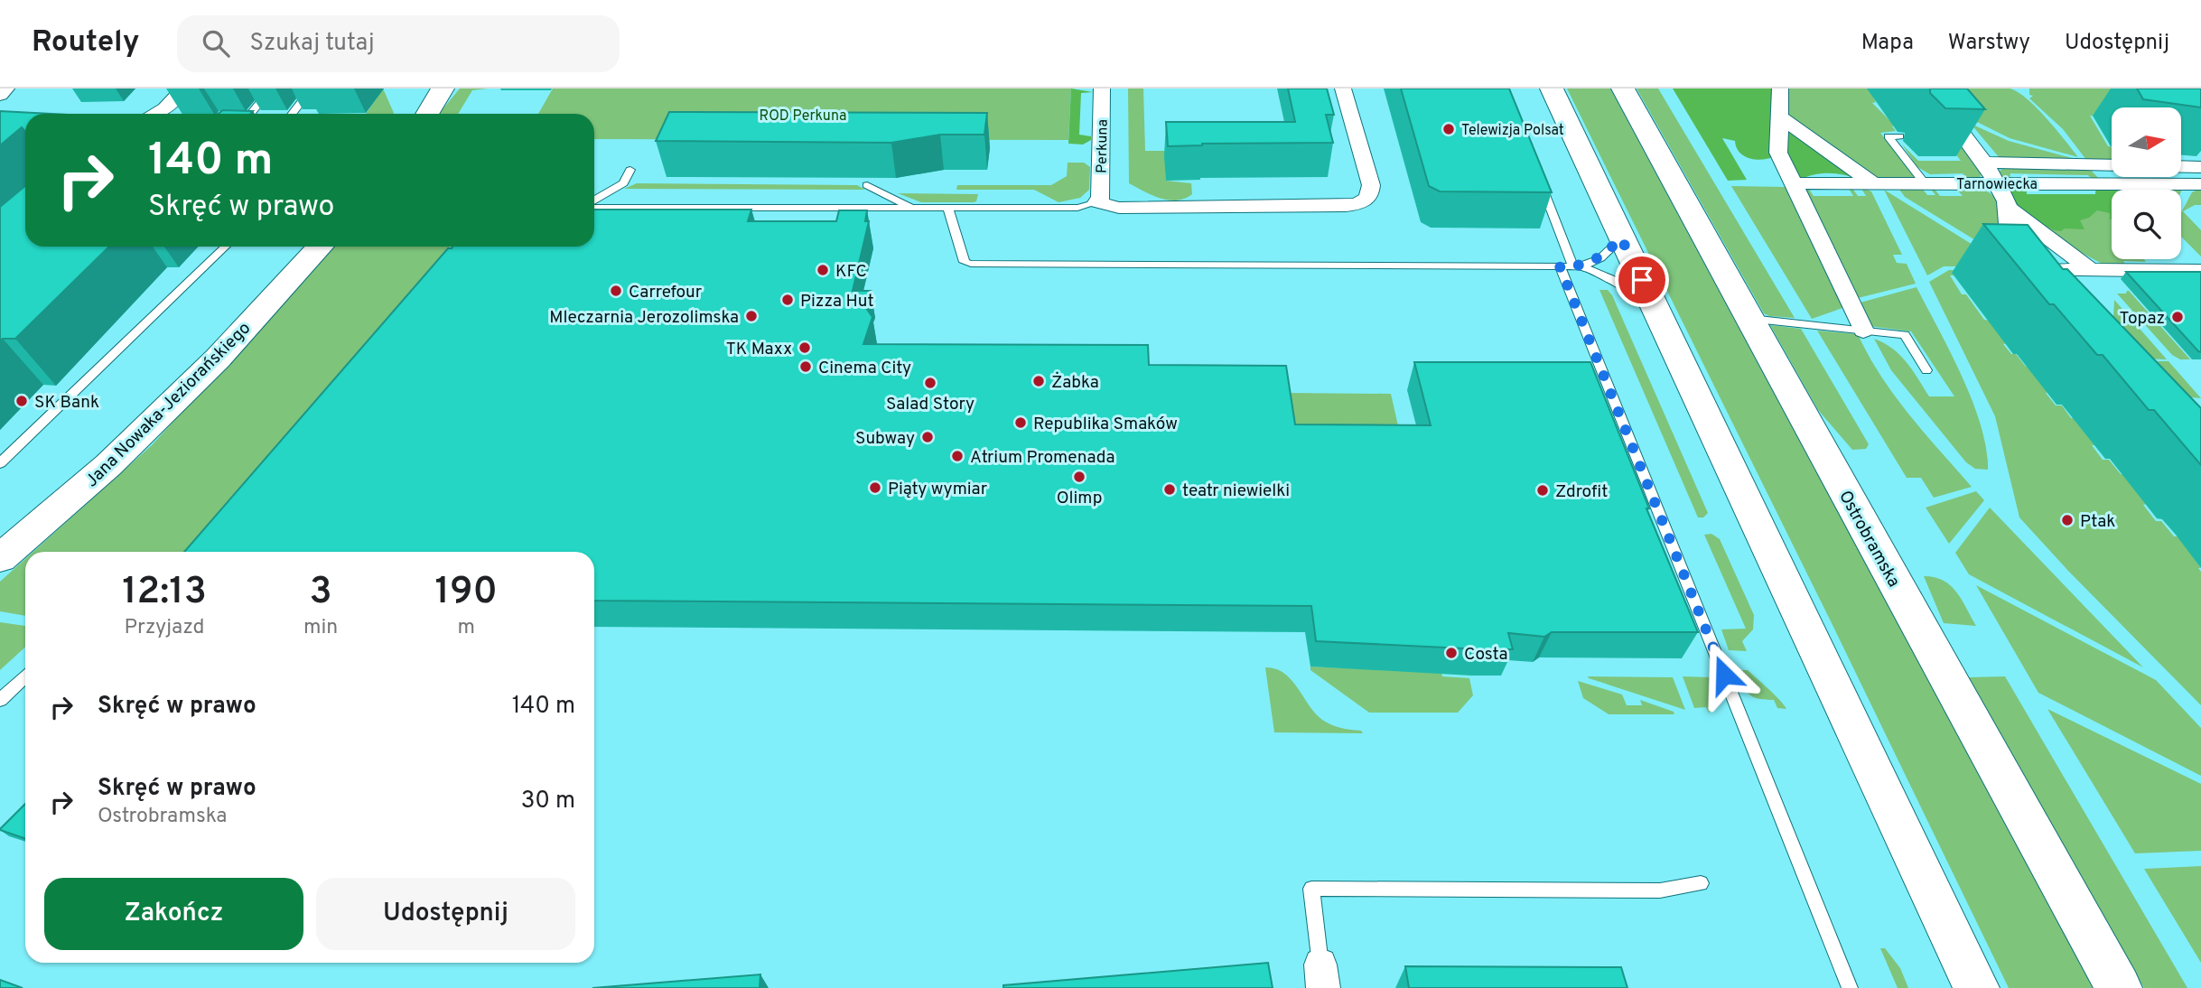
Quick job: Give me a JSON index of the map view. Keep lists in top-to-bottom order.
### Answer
{
  "streets": {
    "main road": ["Jana Nowaka-Jeziorańskiego", "Ostrobramska"],
    "street": ["Perkuna", "Tarnowiecka"]
  },
  "parks": ["ROD Perkuna"],
  "places": [
    "Telewizja Polsat",
    "KFC",
    "Carrefour",
    "Pizza Hut",
    "Mleczarnia Jerozolimska",
    "Topaz",
    "TK Maxx",
    "Cinema City",
    "Żabka",
    "Salad Story",
    "SK Bank",
    "Republika Smaków",
    "Subway",
    "Atrium Promenada",
    "Olimp",
    "Piąty wymiar",
    "teatr niewielki",
    "Zdrofit",
    "Ptak",
    "Costa"
  ],
  "north": "right",
  "page": {
    "header": "Routely",
    "search": "Szukaj tutaj",
    "nav": ["Mapa", "Warstwy", "Udostępnij"],
    "turn": ["140 m", "Skręć w prawo"],
    "eta": [
      "12:13",
      "Przyjazd",
      "3",
      "min",
      "190",
      "m"
    ],
    "list": [
      {
        "name": "Skręć w prawo",
        "value": "140 m"
      },
      {
        "name": "Skręć w prawo",
        "note": "Ostrobramska",
        "value": "30 m"
      }
    ],
    "buttons": ["Zakończ", "Udostępnij"]
  }
}
